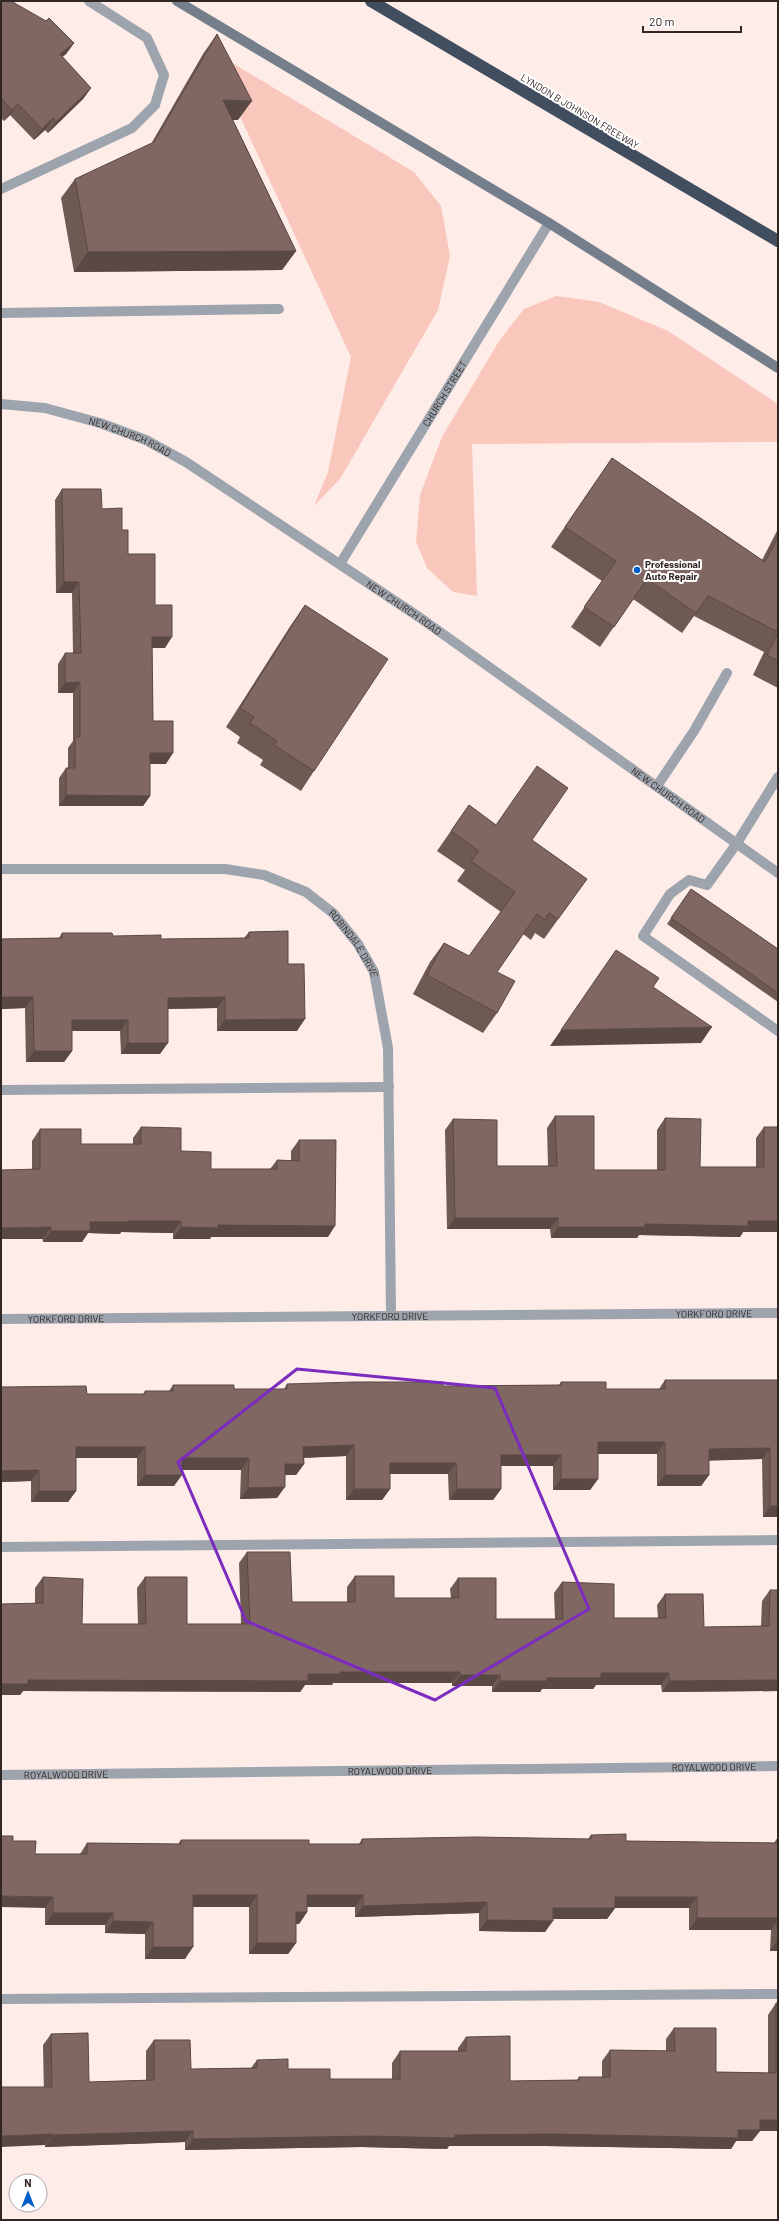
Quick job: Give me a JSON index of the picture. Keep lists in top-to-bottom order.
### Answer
{
  "streets": {
    "highway": ["LYNDON B JOHNSON FREEWAY"],
    "street": [
      "CHURCH STREET",
      "NEW CHURCH ROAD",
      "ROBINDALE DRIVE",
      "YORKFORD DRIVE",
      "ROYALWOOD DRIVE"
    ]
  },
  "crossings": [
    ["CHURCH STREET", "NEW CHURCH ROAD"],
    ["ROBINDALE DRIVE", "YORKFORD DRIVE"]
  ],
  "places": ["Professional Auto Repair"],
  "scale_bar": "20 m",
  "north": "top"
}
